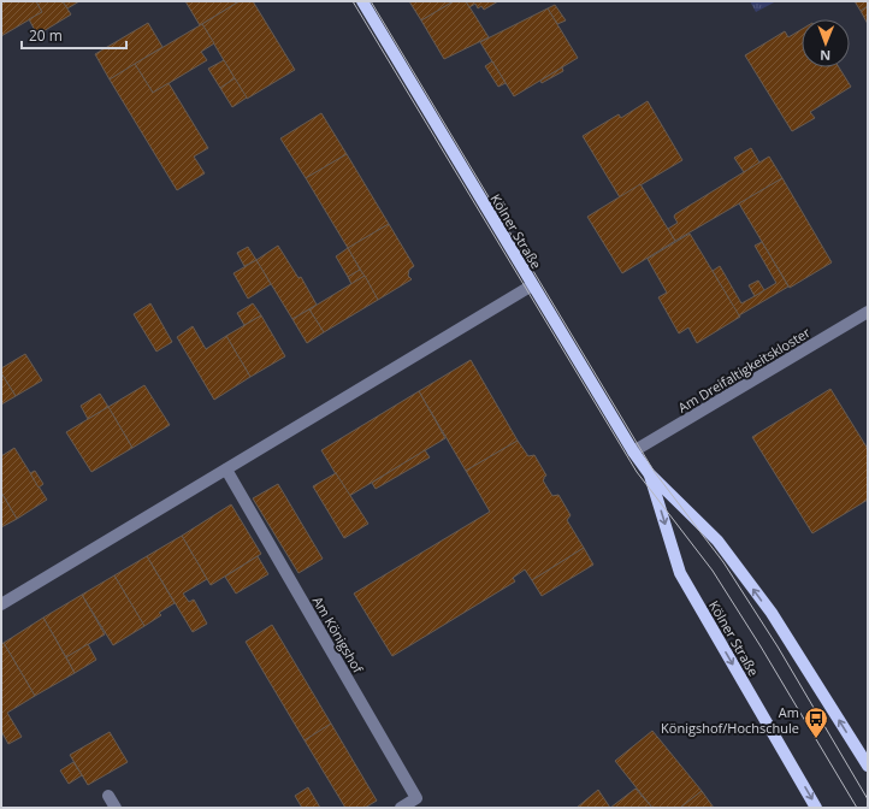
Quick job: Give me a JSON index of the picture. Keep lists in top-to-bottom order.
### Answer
{
  "streets": {
    "main road": ["Kölner Straße"],
    "street": ["Am Dreifaltigkeitskloster", "Am Königshof"]
  },
  "crossings": [
    ["Kölner Straße", "Am Dreifaltigkeitskloster"]
  ],
  "places": {
    "bus stop": ["Am Königshof/Hochschule"]
  },
  "scale_bar": "20 m",
  "north": "bottom"
}
